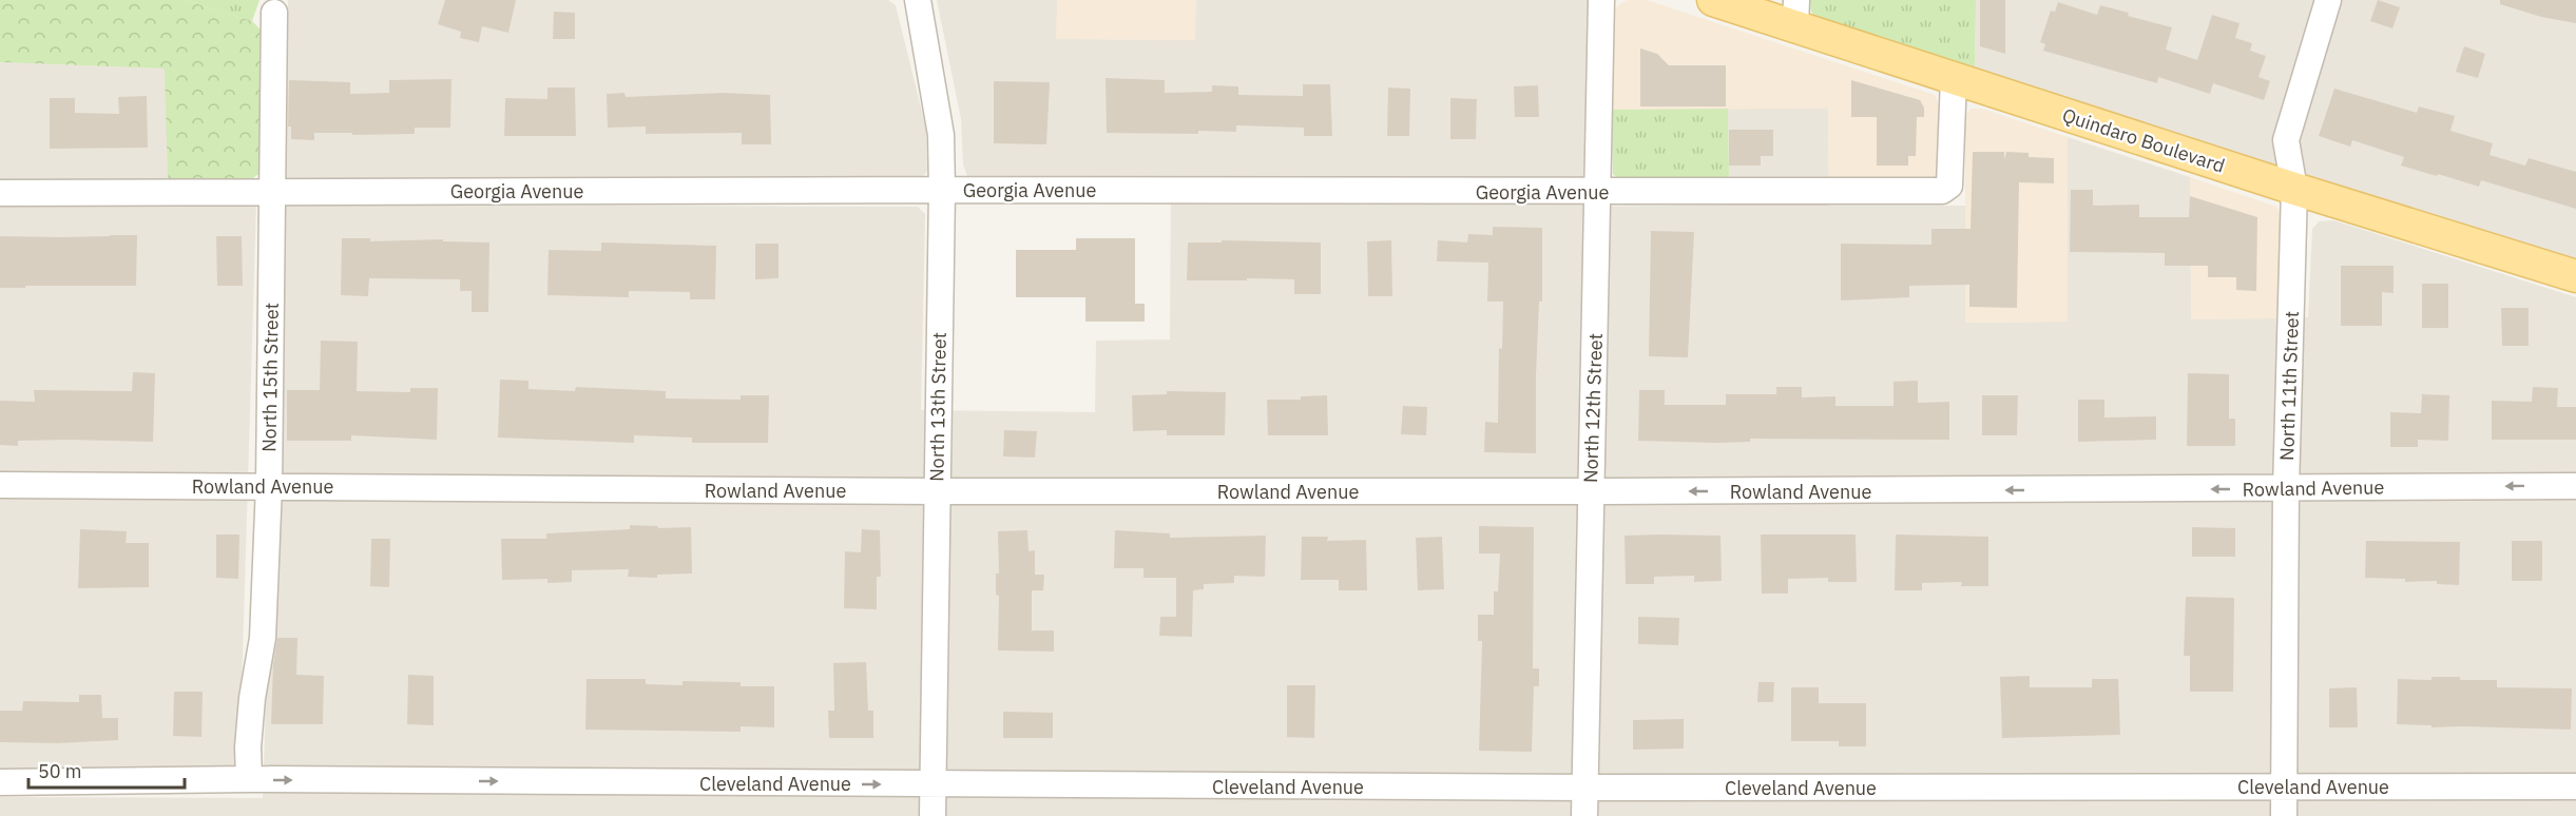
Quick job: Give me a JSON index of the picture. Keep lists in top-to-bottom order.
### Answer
{
  "streets": {
    "main road": ["Quindaro Boulevard"],
    "street": [
      "Georgia Avenue",
      "North 15th Street",
      "North 11th Street",
      "North 13th Street",
      "North 12th Street",
      "Rowland Avenue",
      "Cleveland Avenue"
    ]
  },
  "crossings": [
    ["Quindaro Boulevard", "Georgia Avenue"],
    ["Quindaro Boulevard", "North 11th Street"],
    ["Georgia Avenue", "North 15th Street"],
    ["Georgia Avenue", "North 13th Street"],
    ["Georgia Avenue", "North 12th Street"],
    ["North 15th Street", "Rowland Avenue"],
    ["North 15th Street", "Cleveland Avenue"],
    ["North 11th Street", "Rowland Avenue"],
    ["North 11th Street", "Cleveland Avenue"],
    ["North 13th Street", "Rowland Avenue"],
    ["North 13th Street", "Cleveland Avenue"],
    ["North 12th Street", "Rowland Avenue"],
    ["North 12th Street", "Cleveland Avenue"]
  ],
  "one_way": ["Rowland Avenue"],
  "scale_bar": "50 m"
}
